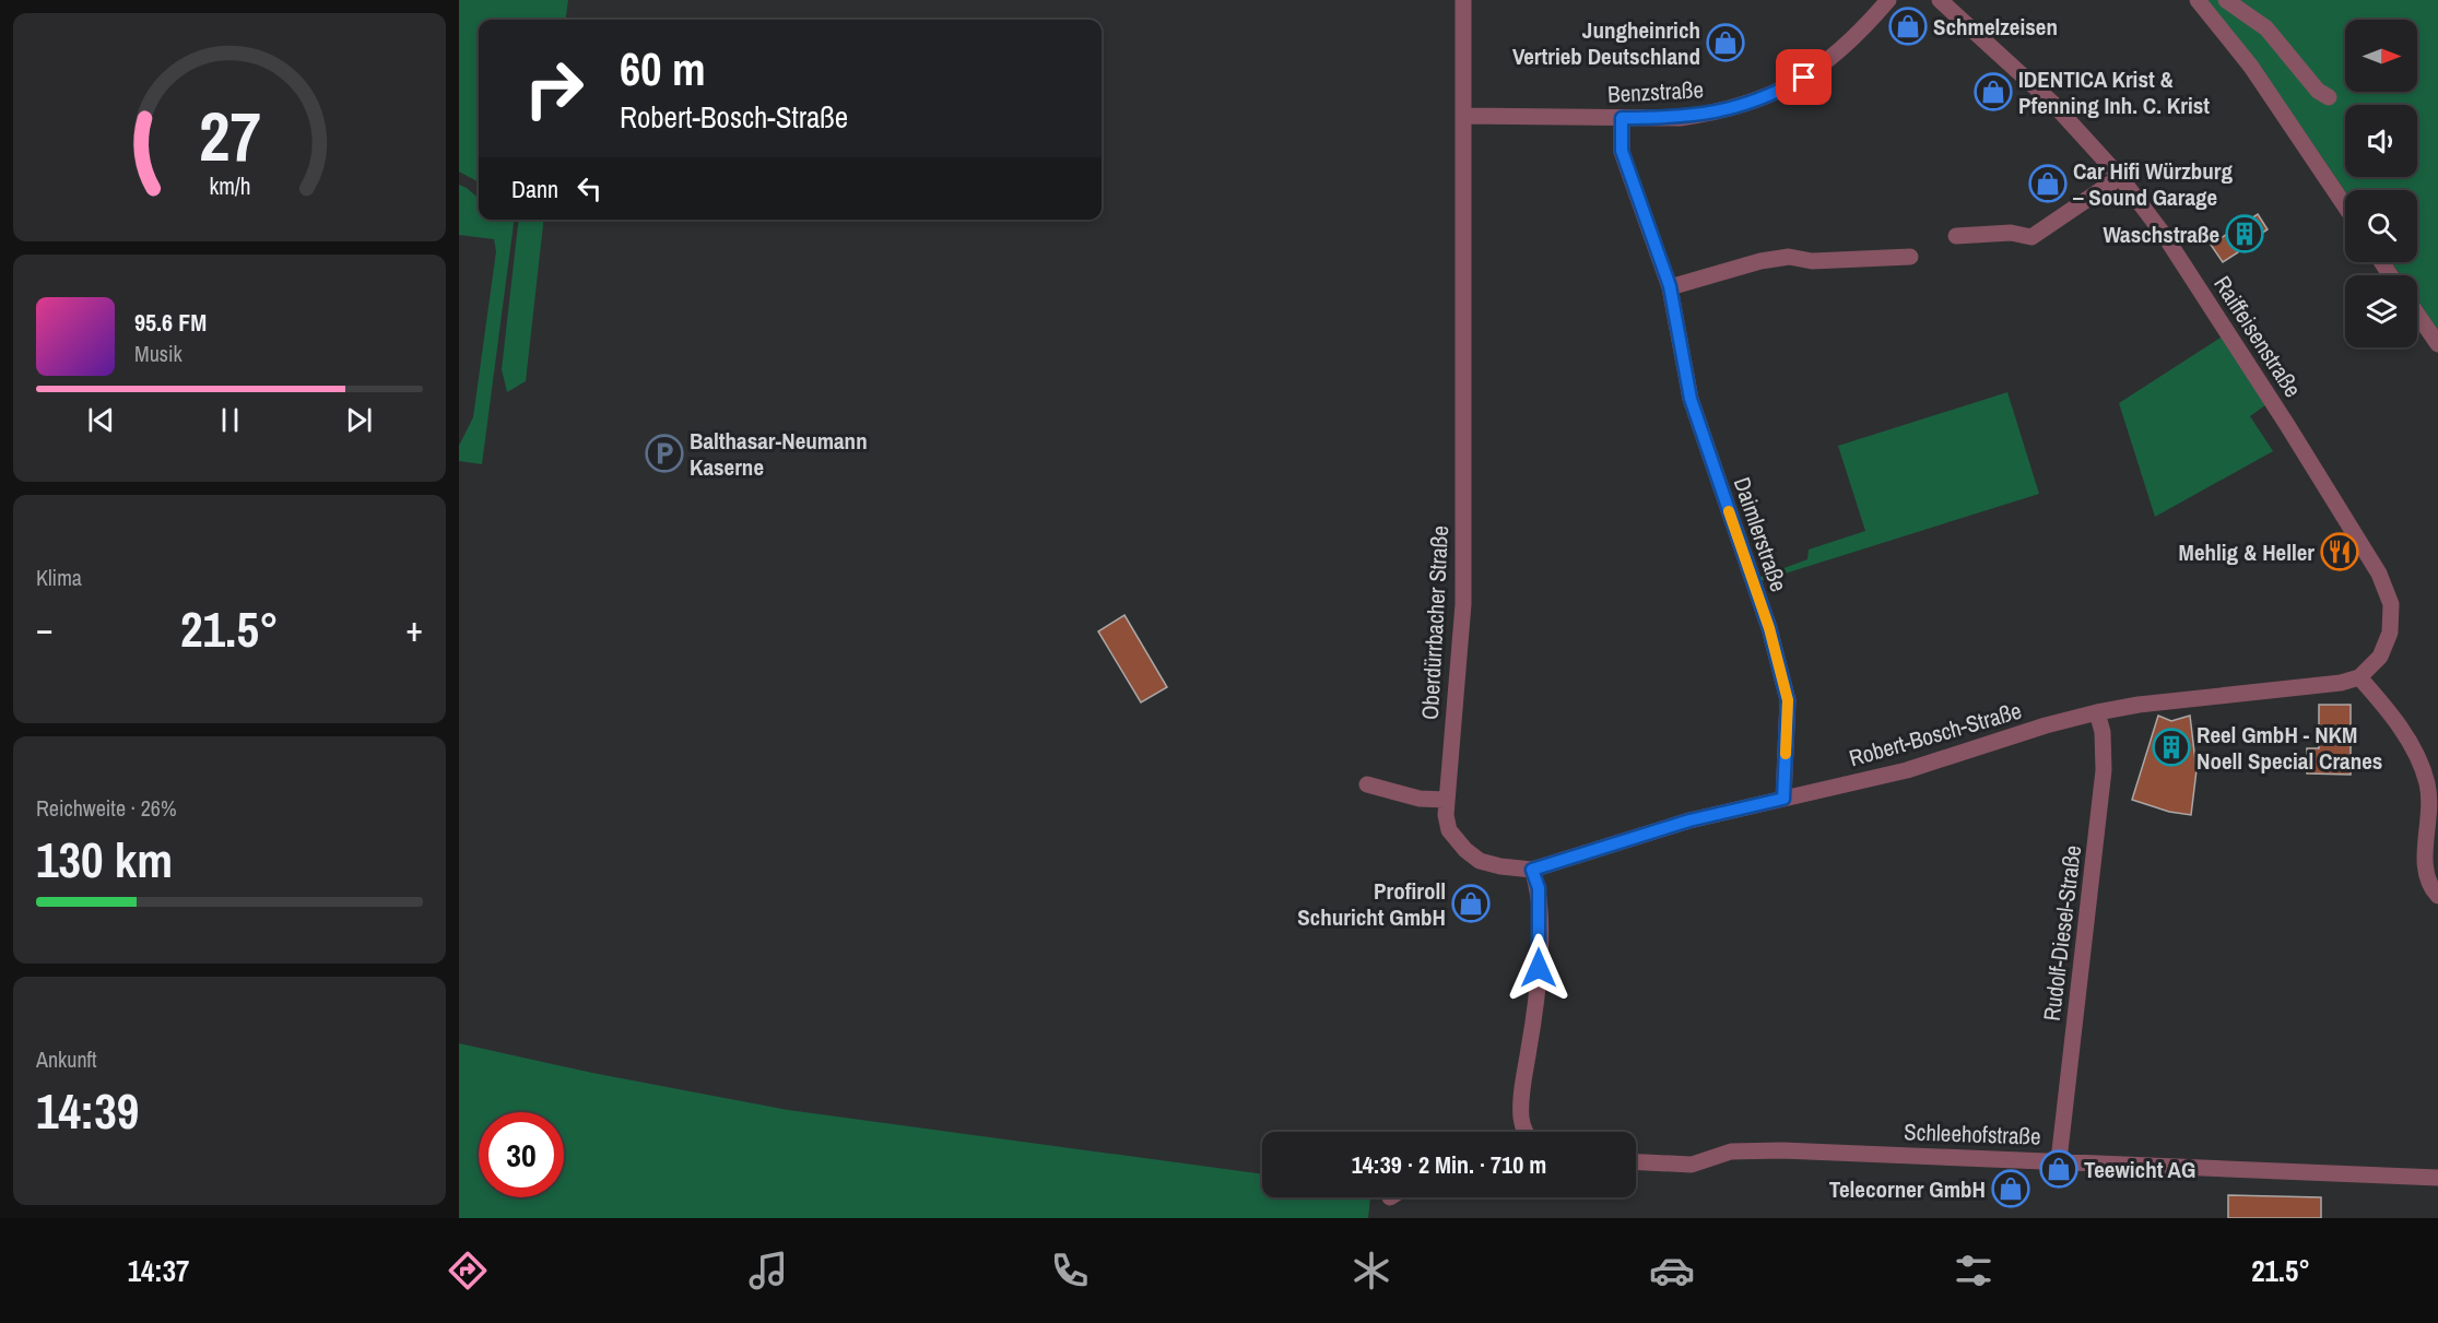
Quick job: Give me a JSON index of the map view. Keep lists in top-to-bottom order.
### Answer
{
  "streets": {
    "street": [
      "Benzstraße",
      "Raiffeisenstraße",
      "Daimlerstraße",
      "Oberdürrbacher Straße",
      "Robert-Bosch-Straße",
      "Rudolf-Diesel-Straße",
      "Schleehofstraße"
    ]
  },
  "crossings": [
    ["Benzstraße", "Daimlerstraße"],
    ["Benzstraße", "Oberdürrbacher Straße"],
    ["Raiffeisenstraße", "Robert-Bosch-Straße"],
    ["Daimlerstraße", "Robert-Bosch-Straße"],
    ["Oberdürrbacher Straße", "Robert-Bosch-Straße"],
    ["Robert-Bosch-Straße", "Rudolf-Diesel-Straße"],
    ["Rudolf-Diesel-Straße", "Schleehofstraße"]
  ],
  "places": {
    "shop": [
      "Schmelzeisen",
      "Jungheinrich Vertrieb Deutschland",
      "IDENTICA Krist & Pfenning Inh. C. Krist",
      "Car Hifi Würzburg – Sound Garage",
      "Profiroll Schuricht GmbH",
      "Teewicht AG",
      "Telecorner GmbH"
    ],
    "building": ["Waschstraße", "Reel GmbH - NKM Noell Special Cranes"],
    "parking": ["Balthasar-Neumann Kaserne"],
    "restaurant": ["Mehlig & Heller"]
  },
  "north": "right",
  "page": {
    "turn": ["60 m", "Robert-Bosch-Straße"],
    "then": "Dann",
    "song": ["95.6 FM", "Musik"],
    "tile": [
      "Klima",
      ["Reichweite · 26%", "130 km"],
      ["Ankunft", "14:39"]
    ],
    "heat": ["−", "21.5°", "+"],
    "limit": "30",
    "trip": "14:39 · 2 Min. · 710 m",
    "tabs": ["14:37", "21.5°"],
    "gauge": ["27", "km/h"]
  }
}
